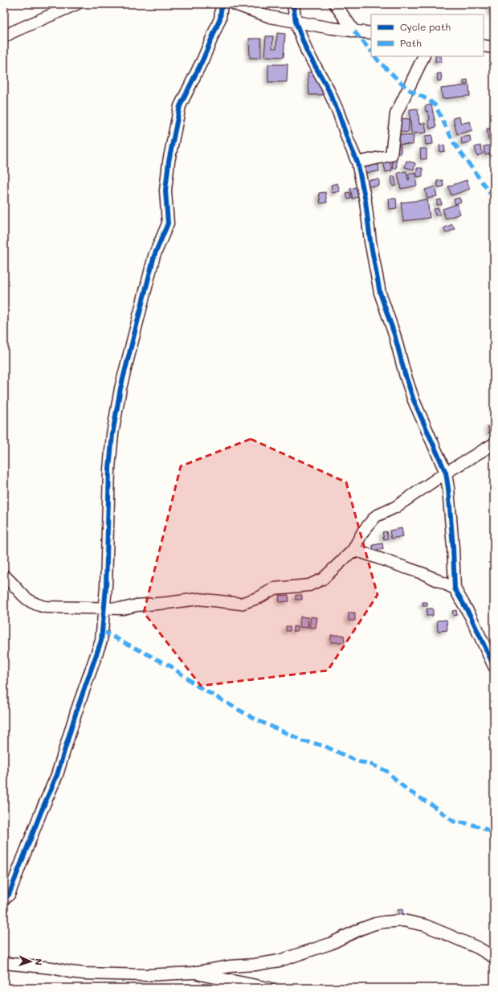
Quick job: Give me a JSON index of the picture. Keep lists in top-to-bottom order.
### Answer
{
  "legend": ["Cycle path", "Path"],
  "north": "right"
}
